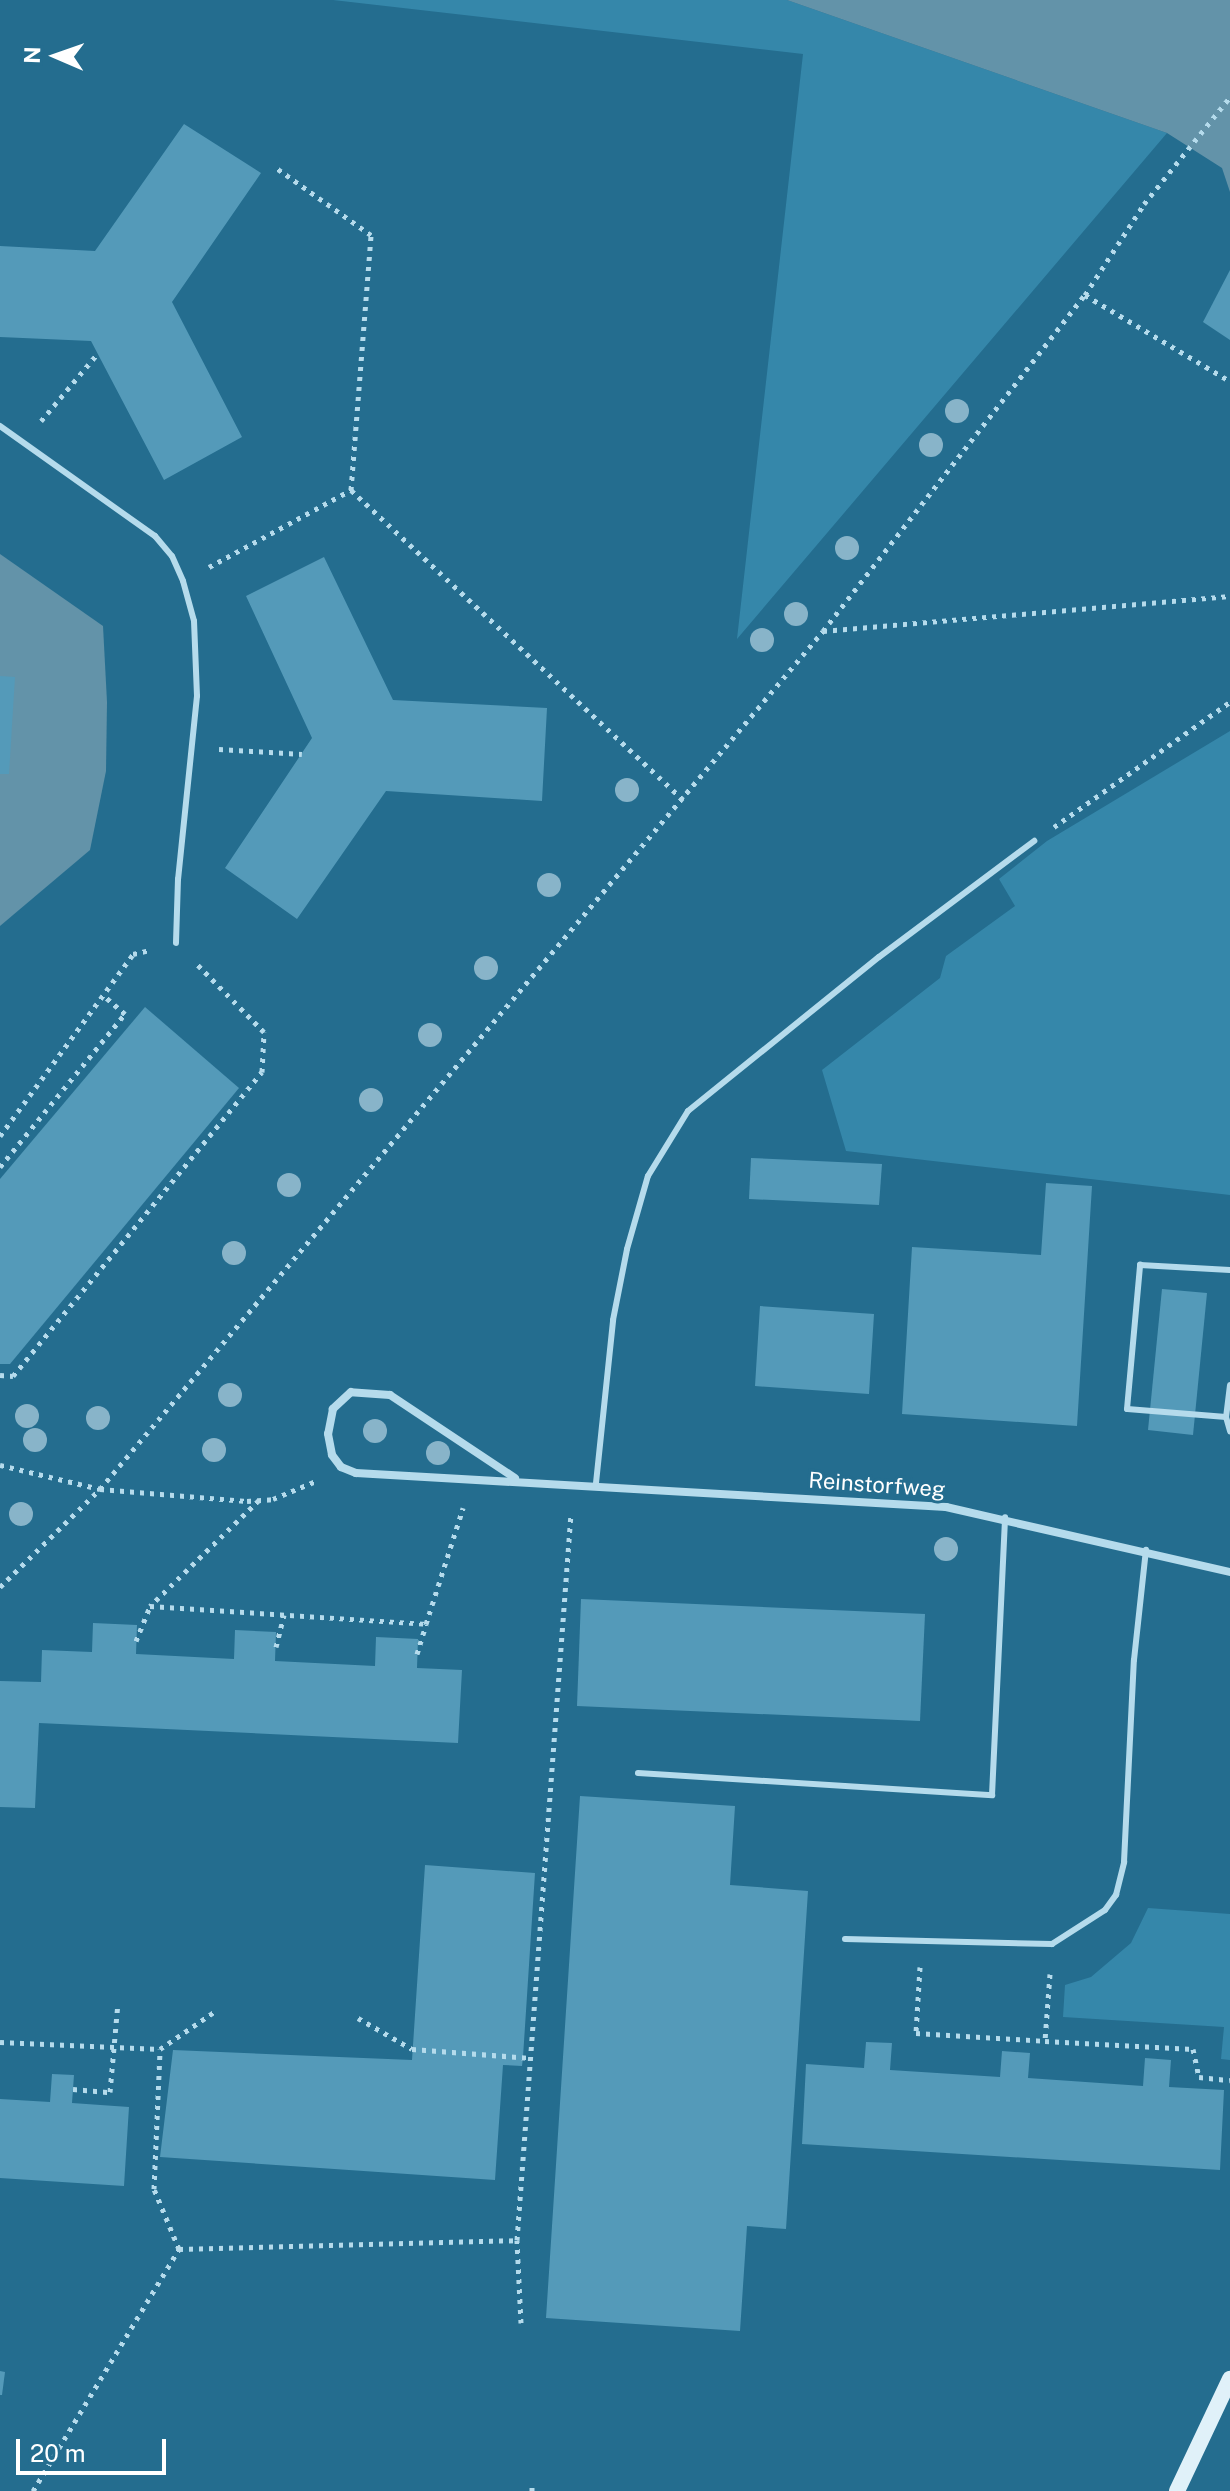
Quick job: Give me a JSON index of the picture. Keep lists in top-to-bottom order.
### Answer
{
  "streets": {
    "street": ["Reinstorfweg"]
  },
  "scale_bar": "20 m",
  "north": "left"
}
